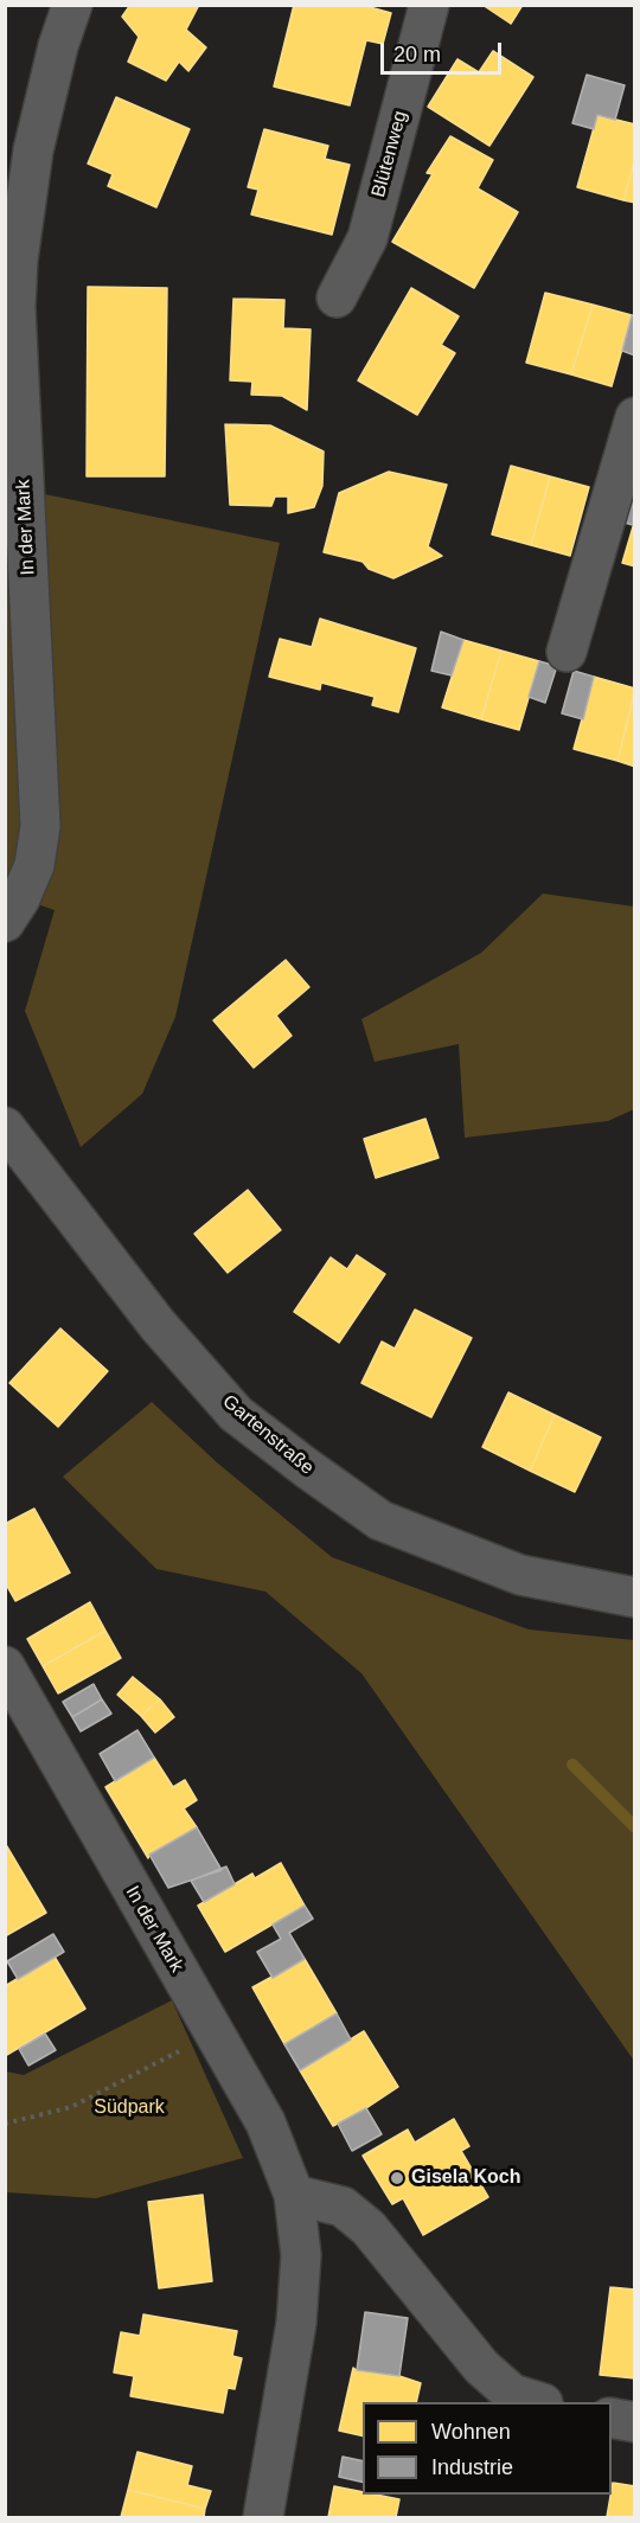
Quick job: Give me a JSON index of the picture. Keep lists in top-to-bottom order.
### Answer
{
  "streets": {
    "street": ["Blütenweg", "In der Mark", "Gartenstraße"]
  },
  "parks": ["Südpark"],
  "places": ["Gisela Koch"],
  "legend": ["Wohnen", "Industrie"],
  "scale_bar": "20 m"
}
